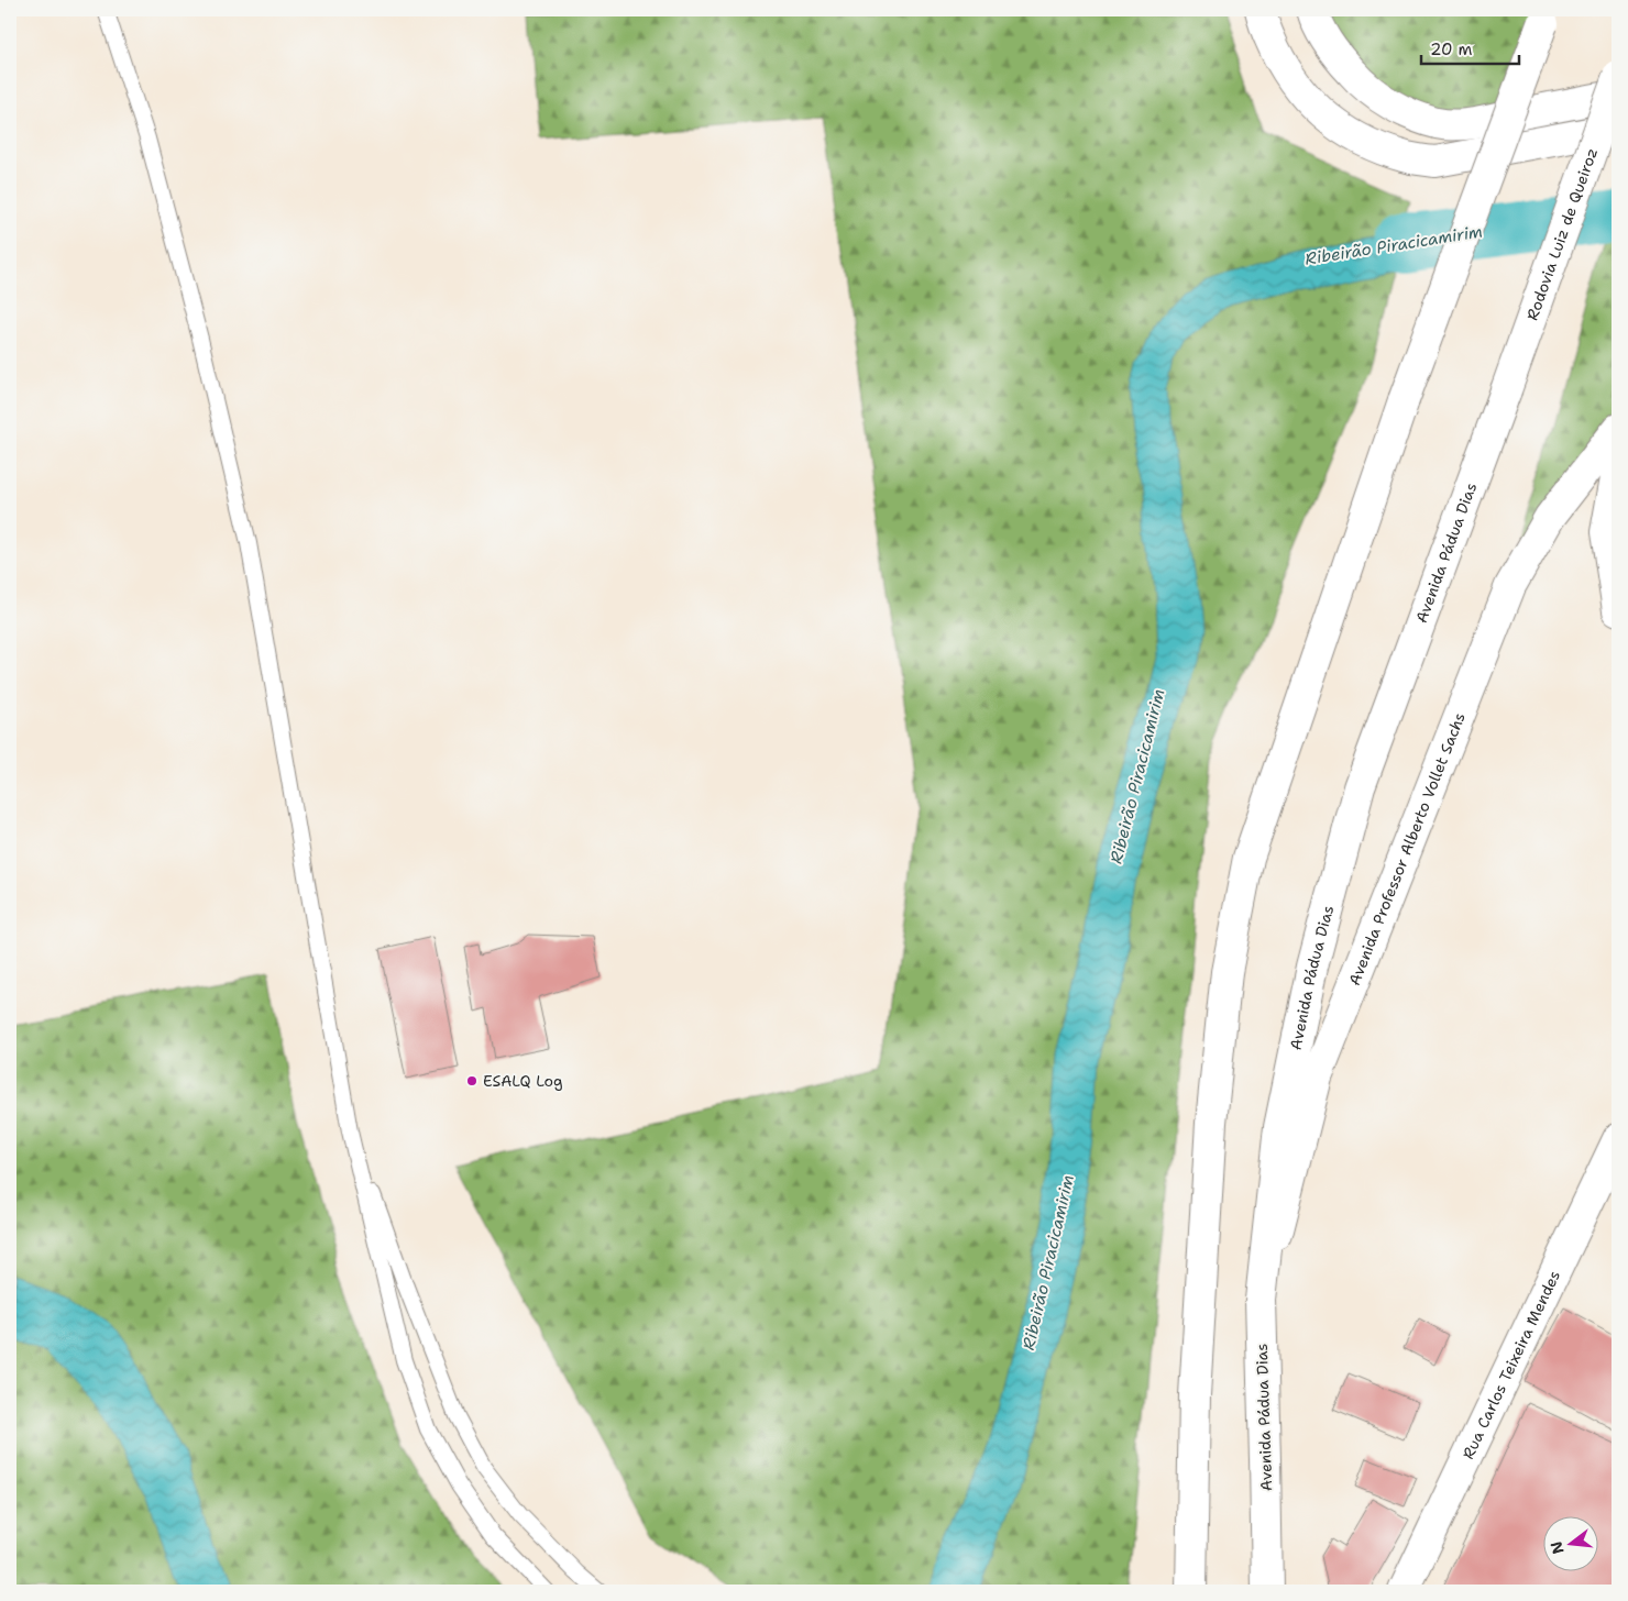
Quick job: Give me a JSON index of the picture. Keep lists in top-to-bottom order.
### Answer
{
  "streets": {
    "main road": [
      "Rodovia Luiz de Queiroz",
      "Avenida Pádua Dias",
      "Avenida Professor Alberto Vollet Sachs",
      "Rua Carlos Teixeira Mendes"
    ]
  },
  "crossings": [
    ["Rodovia Luiz de Queiroz", "Avenida Pádua Dias"],
    ["Avenida Pádua Dias", "Avenida Professor Alberto Vollet Sachs"]
  ],
  "water": ["Ribeirão Piracicamirim"],
  "places": ["ESALQ Log"],
  "scale_bar": "20 m",
  "north": "left"
}
